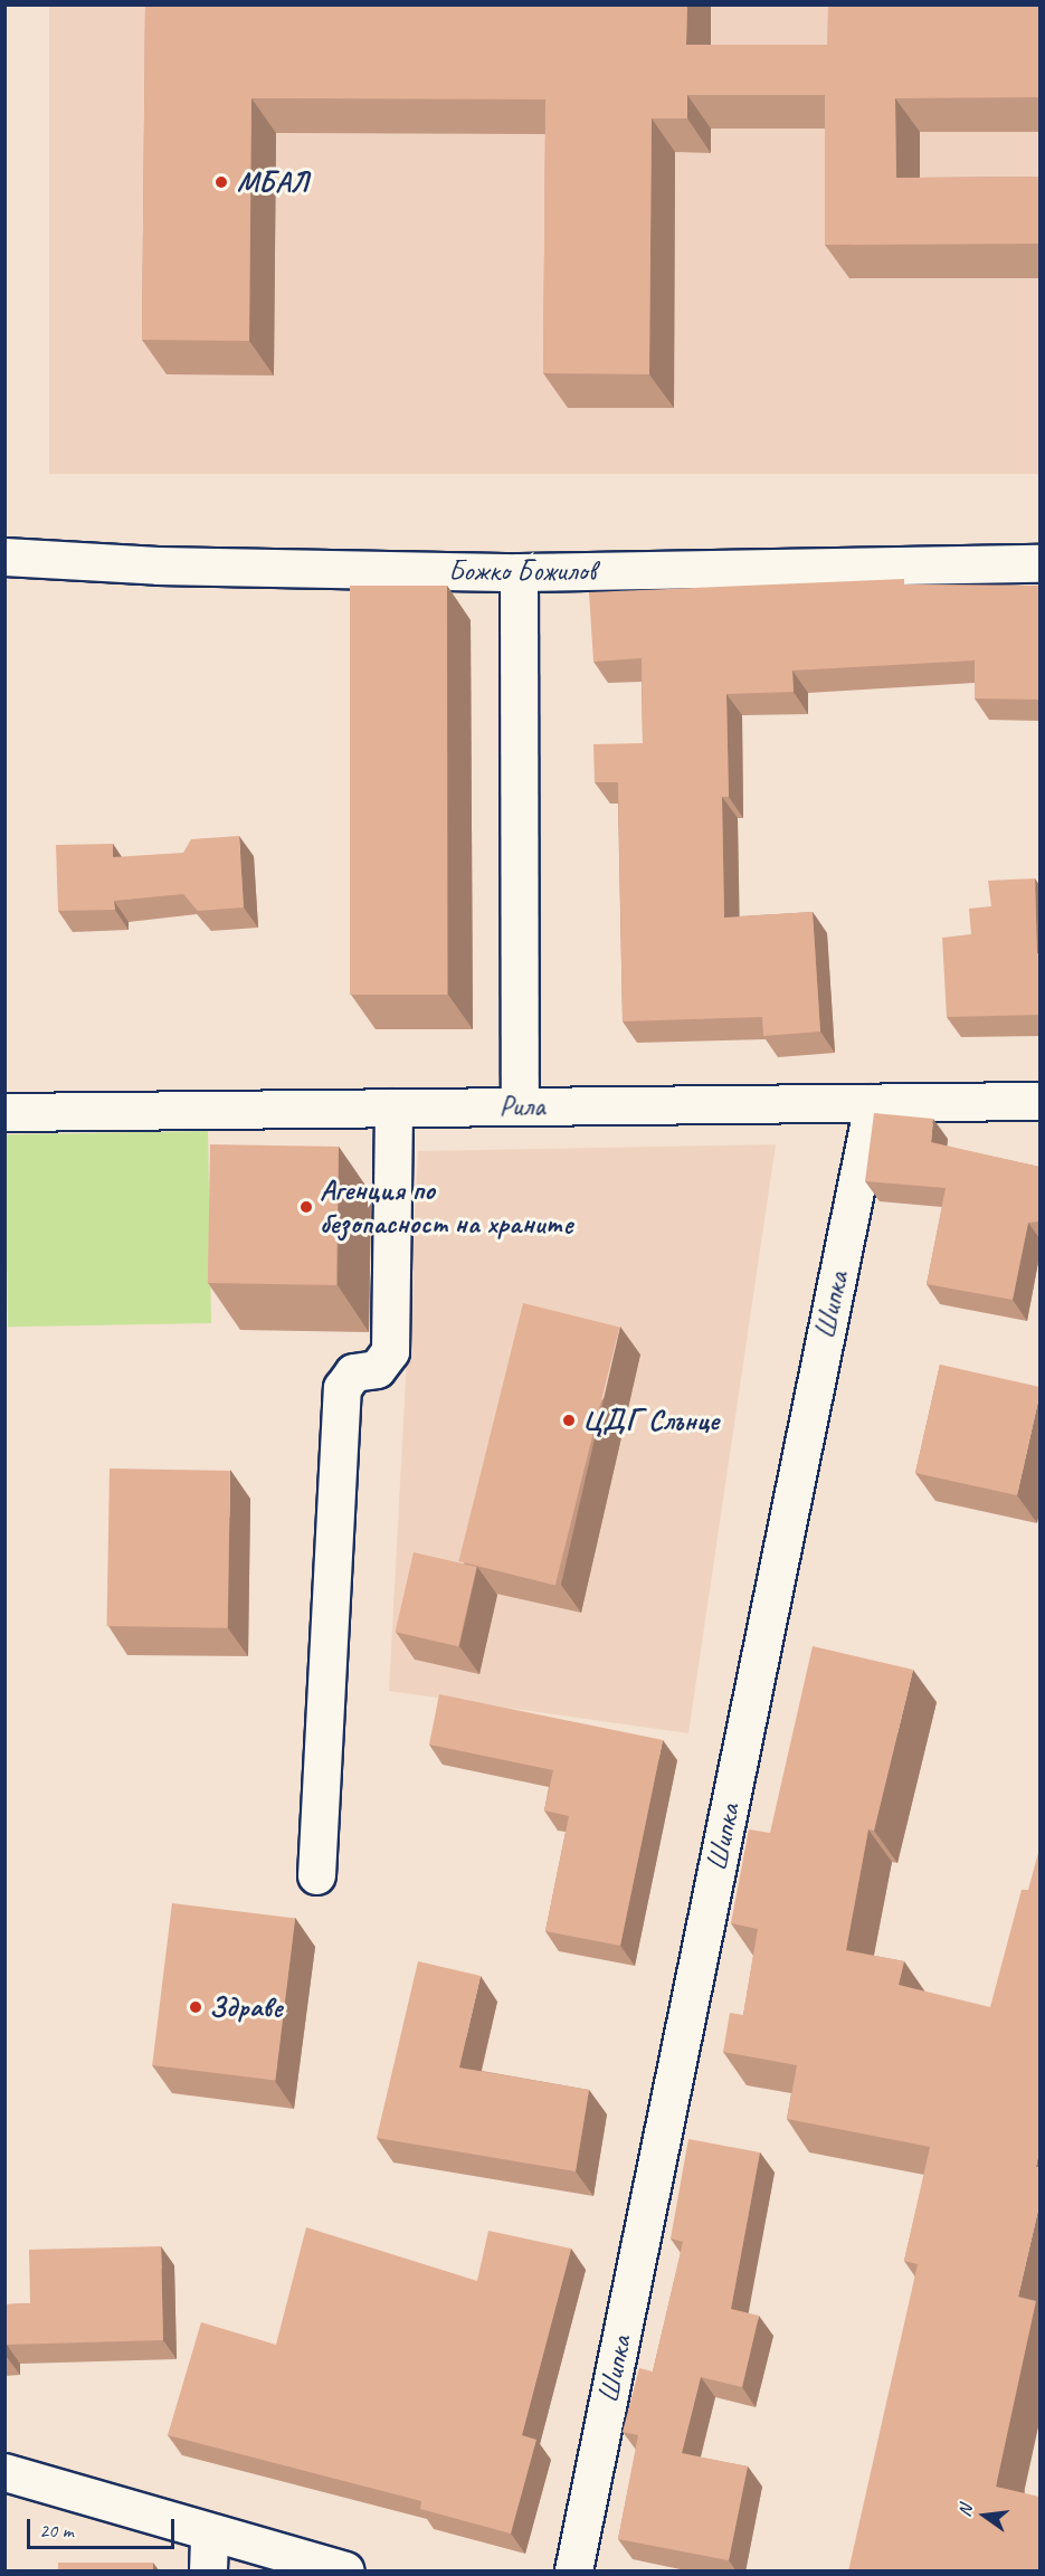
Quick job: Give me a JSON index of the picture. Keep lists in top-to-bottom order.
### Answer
{
  "streets": {
    "street": ["Божко Божилов", "Рила", "Шипка"]
  },
  "crossings": [
    ["Рила", "Шипка"]
  ],
  "places": [
    "МБАЛ",
    "Агенция по безопасност на храните",
    "ЦДГ Слънце",
    "Здраве"
  ],
  "scale_bar": "20 m",
  "north": "left"
}
